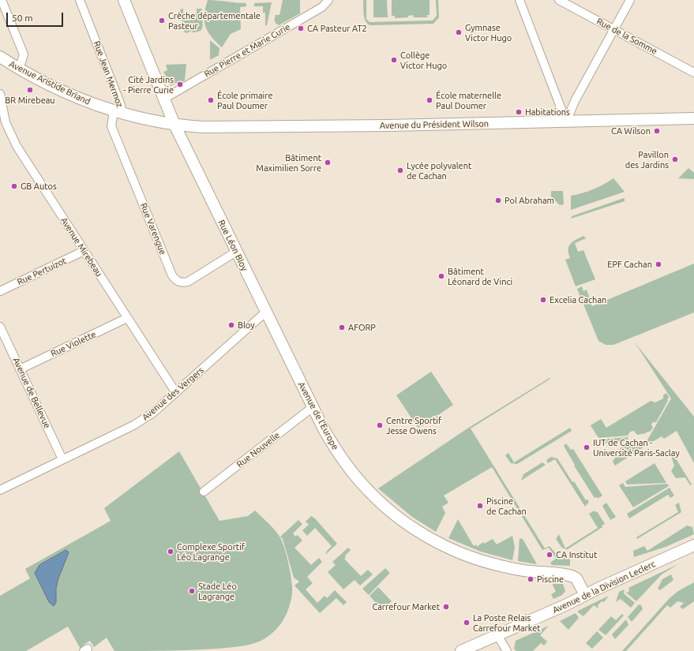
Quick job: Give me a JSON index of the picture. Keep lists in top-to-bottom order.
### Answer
{
  "streets": {
    "street": [
      "Rue de la Somme",
      "Rue Pierre et Marie Curie",
      "Rue Jean Mermoz",
      "Avenue Aristide Briand",
      "Avenue du Président Wilson",
      "Rue Varengue",
      "Rue Léon Bloy",
      "Avenue Mirebeau",
      "Rue Pertuizot",
      "Rue Violette",
      "Avenue de Bellevue",
      "Avenue des Vergers",
      "Avenue de l'Europe",
      "Rue Nouvelle",
      "Avenue de la Division Leclerc"
    ]
  },
  "crossings": [
    ["Rue Pierre et Marie Curie", "Rue Léon Bloy"],
    ["Rue Jean Mermoz", "Avenue Aristide Briand"],
    ["Rue Jean Mermoz", "Rue Varengue"],
    ["Avenue Aristide Briand", "Avenue du Président Wilson"],
    ["Avenue Aristide Briand", "Rue Varengue"],
    ["Avenue Aristide Briand", "Rue Léon Bloy"],
    ["Avenue du Président Wilson", "Rue Léon Bloy"],
    ["Rue Varengue", "Rue Léon Bloy"],
    ["Rue Léon Bloy", "Avenue des Vergers"],
    ["Rue Léon Bloy", "Avenue de l'Europe"],
    ["Avenue Mirebeau", "Rue Pertuizot"],
    ["Avenue Mirebeau", "Rue Violette"],
    ["Avenue Mirebeau", "Avenue des Vergers"],
    ["Rue Violette", "Avenue de Bellevue"],
    ["Avenue de Bellevue", "Avenue des Vergers"],
    ["Avenue de l'Europe", "Rue Nouvelle"],
    ["Avenue de l'Europe", "Avenue de la Division Leclerc"]
  ],
  "places": [
    "Crèche départementale Pasteur",
    "CA Pasteur AT2",
    "Gymnase Victor Hugo",
    "Collège Victor Hugo",
    "Cité Jardins - Pierre Curie",
    "BR Mirebeau",
    "École primaire Paul Doumer",
    "École maternelle Paul Doumer",
    "Habitations",
    "CA Wilson",
    "Pavillon des Jardins",
    "Bâtiment Maximilien Sorre",
    "Lycée polyvalent de Cachan",
    "GB Autos",
    "Pol Abraham",
    "EPF Cachan",
    "Bâtiment Léonard de Vinci",
    "Excelia Cachan",
    "Bloy",
    "AFORP",
    "Centre Sportif Jesse Owens",
    "IUT de Cachan - Université Paris-Saclay",
    "Piscine de Cachan",
    "Complexe Sportif Léo Lagrange",
    "CA Institut",
    "Piscine",
    "Stade Léo Lagrange",
    "Carrefour Market",
    "La Poste Relais Carrefour Market"
  ],
  "scale_bar": "50 m"
}
